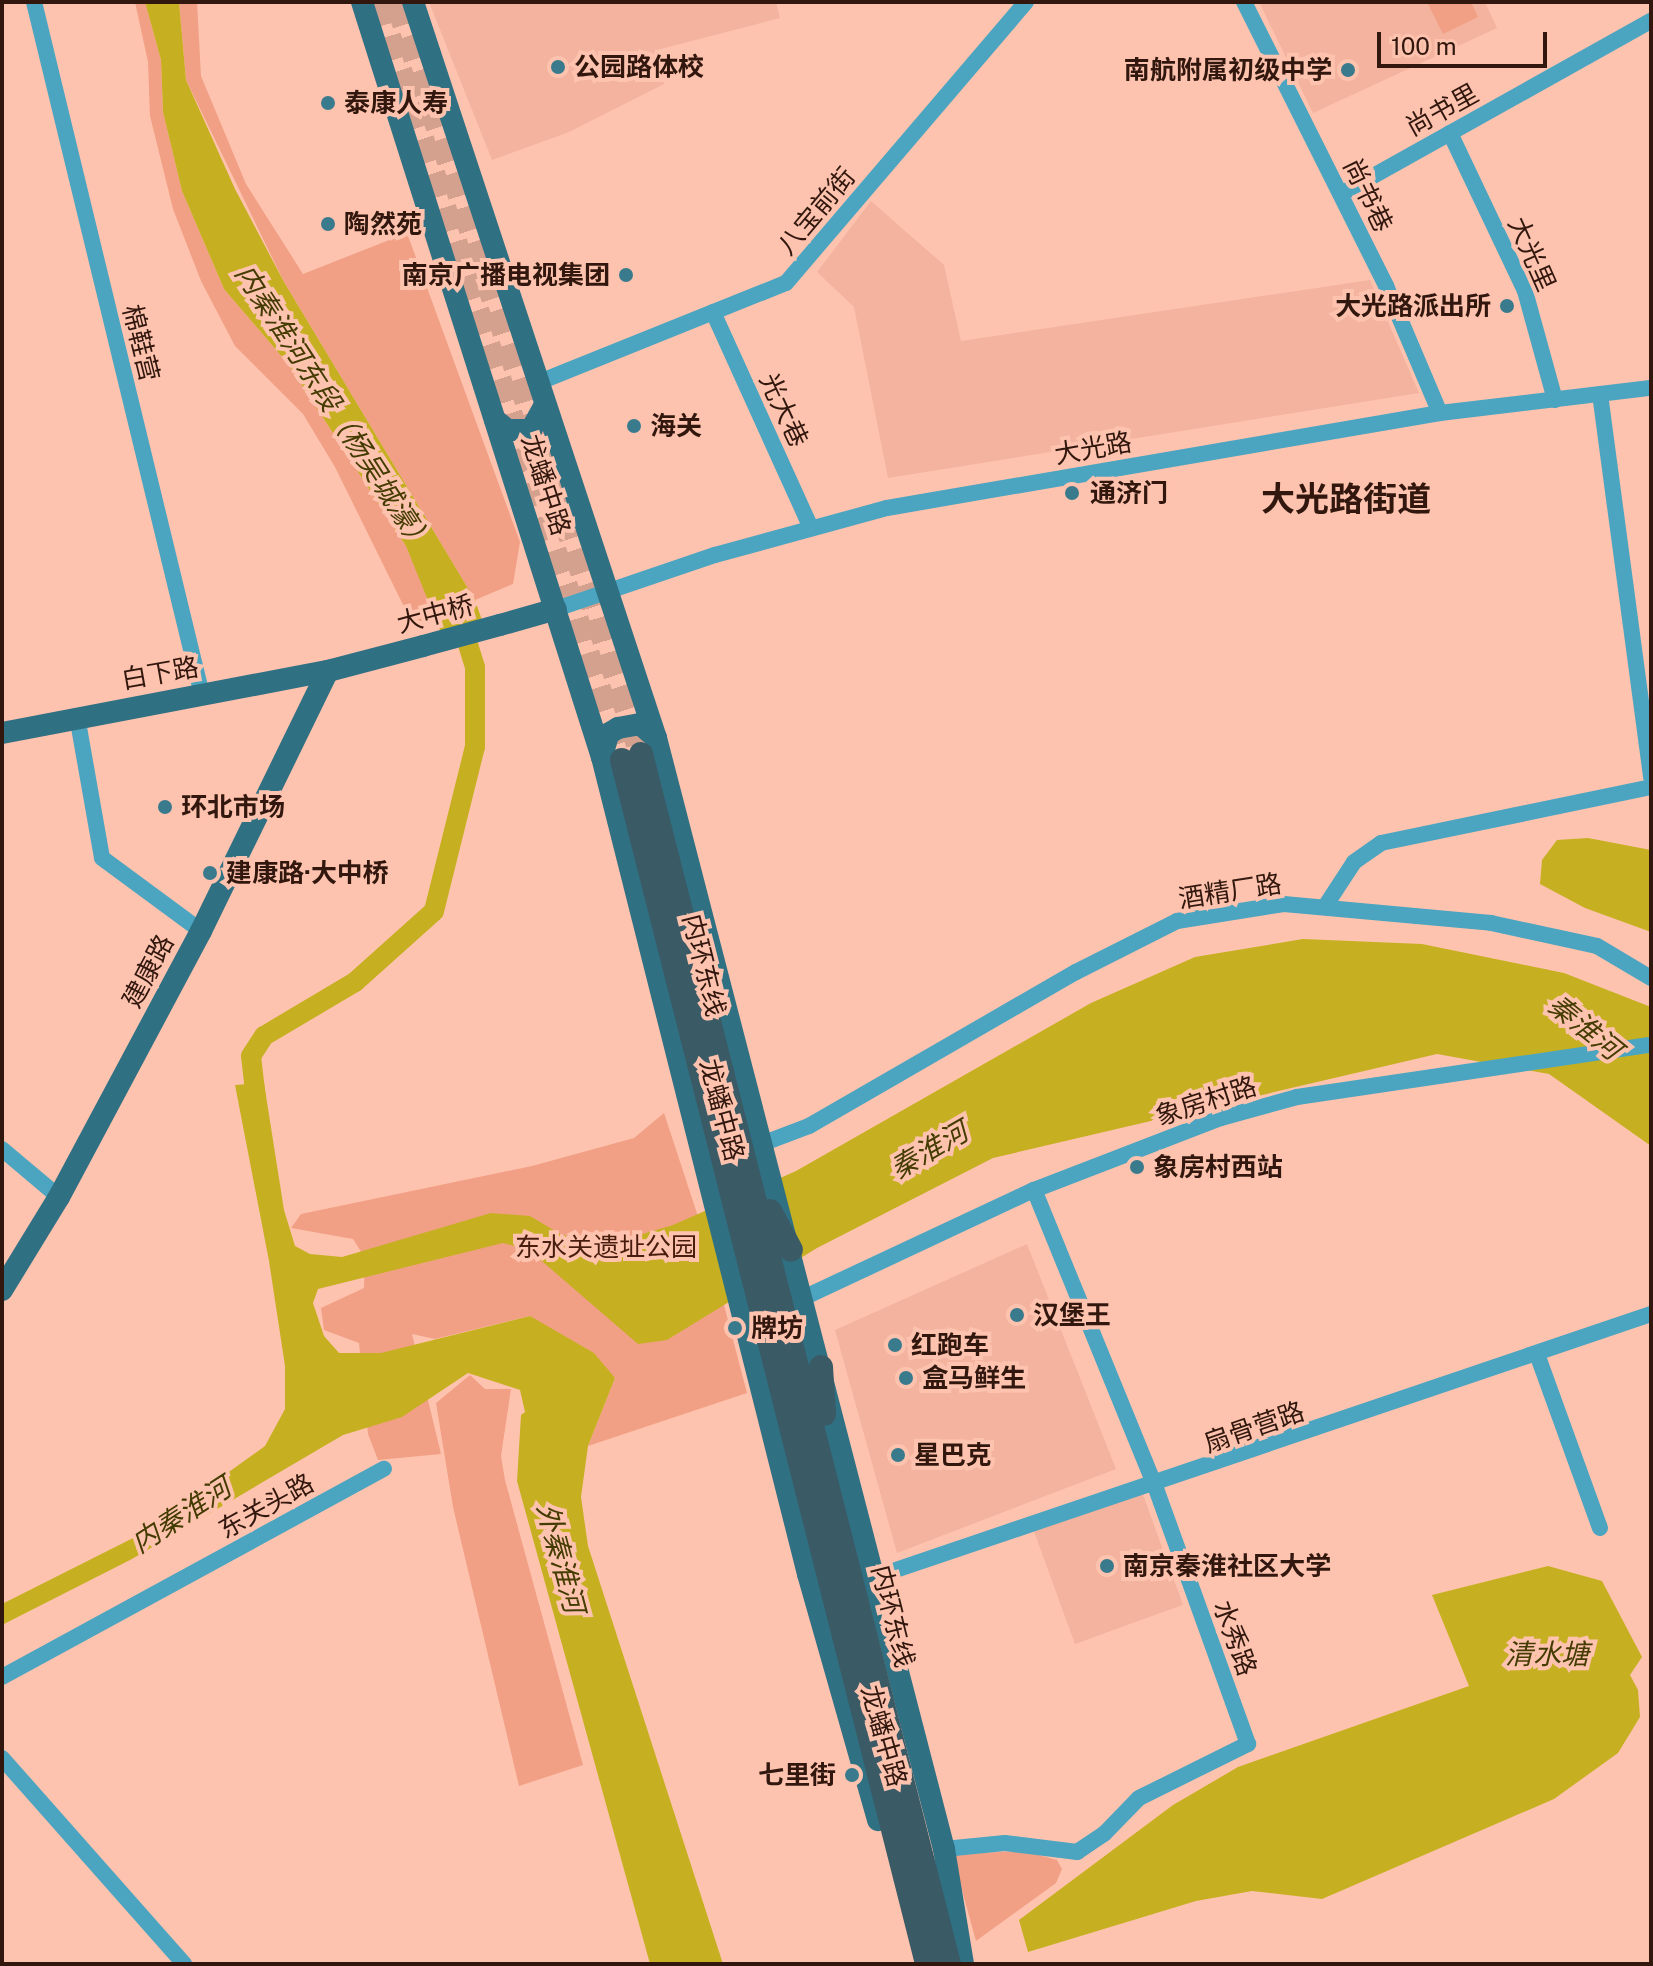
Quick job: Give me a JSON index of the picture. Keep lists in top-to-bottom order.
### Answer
{
  "streets": {
    "highway": ["内环东线"],
    "main road": [
      "龙蟠中路",
      "大中桥",
      "白下路",
      "建康路"
    ],
    "street": [
      "尚书里",
      "尚书巷",
      "八宝前街",
      "大光里",
      "棉鞋营",
      "光大巷",
      "大光路",
      "酒精厂路",
      "象房村路",
      "扇骨营路",
      "东关头路",
      "水秀路"
    ]
  },
  "crossings": [
    ["尚书里", "尚书巷"],
    ["尚书里", "大光里"],
    ["尚书巷", "大光路"],
    ["八宝前街", "光大巷"],
    ["八宝前街", "龙蟠中路"],
    ["大光里", "大光路"],
    ["棉鞋营", "白下路"],
    ["光大巷", "大光路"],
    ["大光路", "龙蟠中路"],
    ["大光路", "大中桥"],
    ["龙蟠中路", "大中桥"],
    ["龙蟠中路", "酒精厂路"],
    ["龙蟠中路", "内环东线"],
    ["龙蟠中路", "象房村路"],
    ["龙蟠中路", "扇骨营路"],
    ["龙蟠中路", "水秀路"],
    ["大中桥", "白下路"],
    ["大中桥", "建康路"],
    ["白下路", "建康路"],
    ["象房村路", "水秀路"],
    ["扇骨营路", "水秀路"]
  ],
  "districts": ["大光路街道"],
  "water": [
    "内秦淮河东段（杨吴城濠）",
    "秦淮河",
    "内秦淮河",
    "外秦淮河",
    "清水塘"
  ],
  "parks": ["东水关遗址公园"],
  "places": [
    "公园路体校",
    "南航附属初级中学",
    "泰康人寿",
    "陶然苑",
    "南京广播电视集团",
    "大光路派出所",
    "海关",
    "通济门",
    "环北市场",
    "建康路·大中桥",
    "象房村西站",
    "汉堡王",
    "牌坊",
    "红跑车",
    "盒马鲜生",
    "星巴克",
    "南京秦淮社区大学",
    "七里街"
  ],
  "scale_bar": "100 m"
}
